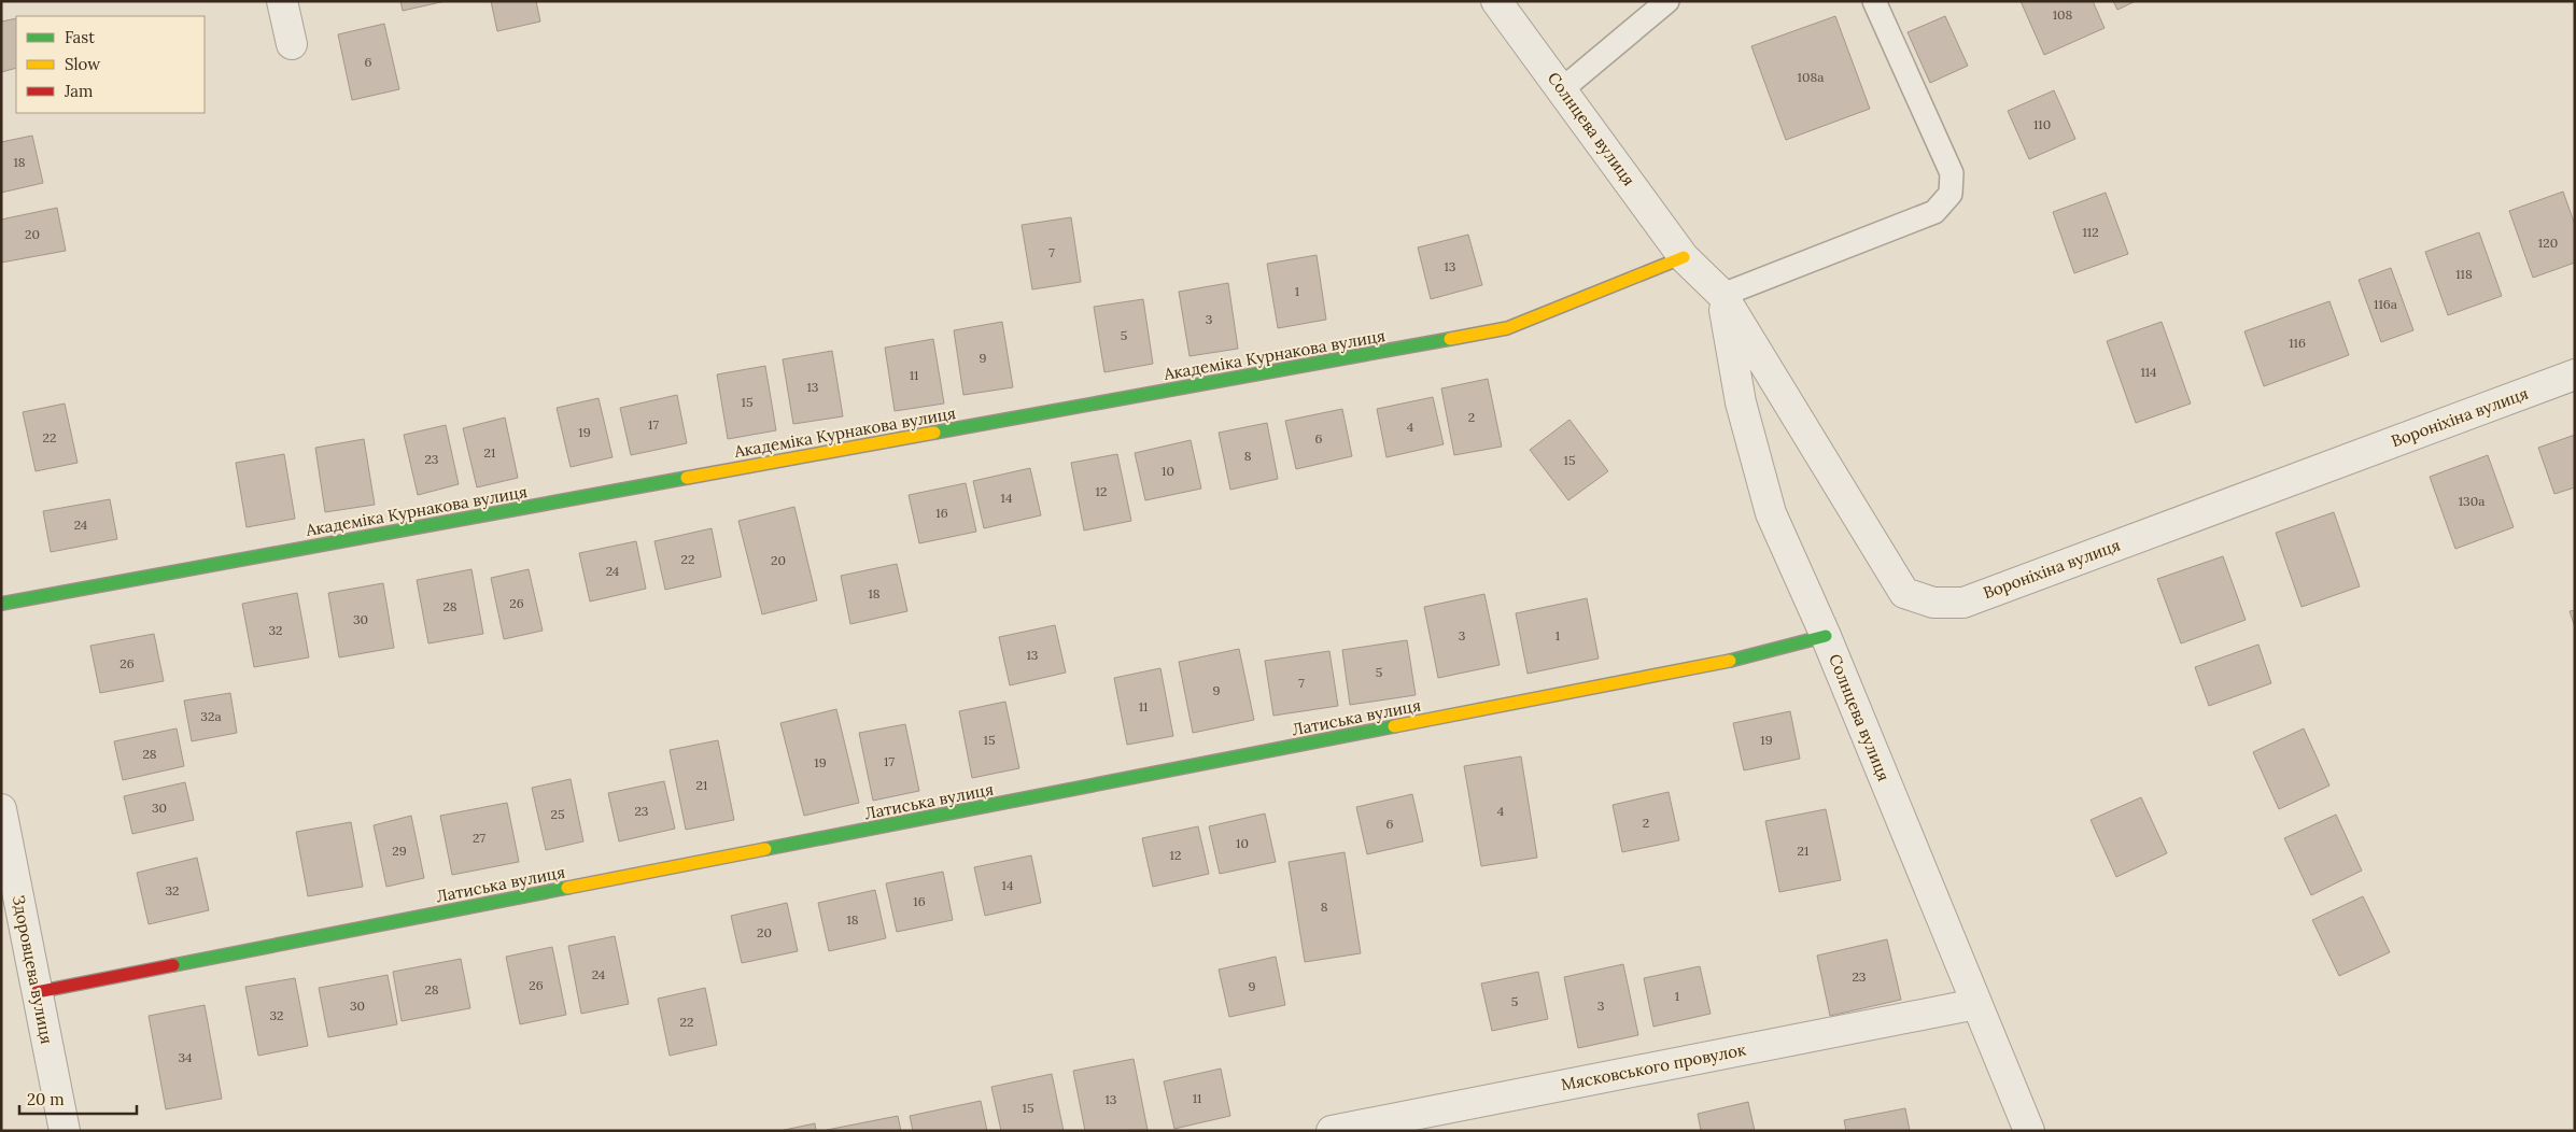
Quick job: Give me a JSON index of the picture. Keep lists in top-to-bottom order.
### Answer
{
  "streets": {
    "street": [
      "Солнцева вулиця",
      "Академіка Курнакова вулиця",
      "Вороніхіна вулиця",
      "Латиська вулиця",
      "Здоровцева вулиця",
      "Мясковського провулок"
    ]
  },
  "crossings": [
    ["Солнцева вулиця", "Академіка Курнакова вулиця"],
    ["Солнцева вулиця", "Вороніхіна вулиця"],
    ["Солнцева вулиця", "Латиська вулиця"],
    ["Солнцева вулиця", "Мясковського провулок"],
    ["Академіка Курнакова вулиця", "Вороніхіна вулиця"],
    ["Латиська вулиця", "Здоровцева вулиця"]
  ],
  "house_numbers": [
    "108",
    "6",
    "108а",
    "110",
    "18",
    "112",
    "20",
    "120",
    "7",
    "13",
    "118",
    "1",
    "116а",
    "3",
    "5",
    "116",
    "9",
    "114",
    "11",
    "13",
    "15",
    "2",
    "17",
    "4",
    "19",
    "22",
    "6",
    "21",
    "8",
    "23",
    "15",
    "10",
    "12",
    "14",
    "130а",
    "16",
    "24",
    "22",
    "20",
    "24",
    "18",
    "26",
    "28",
    "30",
    "32",
    "3",
    "1",
    "13",
    "26",
    "5",
    "7",
    "9",
    "11",
    "32а",
    "15",
    "19",
    "28",
    "17",
    "19",
    "21",
    "30",
    "23",
    "4",
    "25",
    "2",
    "6",
    "27",
    "10",
    "29",
    "21",
    "12",
    "14",
    "32",
    "16",
    "8",
    "18",
    "20",
    "24",
    "23",
    "26",
    "9",
    "28",
    "1",
    "5",
    "30",
    "3",
    "32",
    "22",
    "34",
    "11",
    "13",
    "15"
  ],
  "legend": ["Fast", "Slow", "Jam"],
  "scale_bar": "20 m"
}
